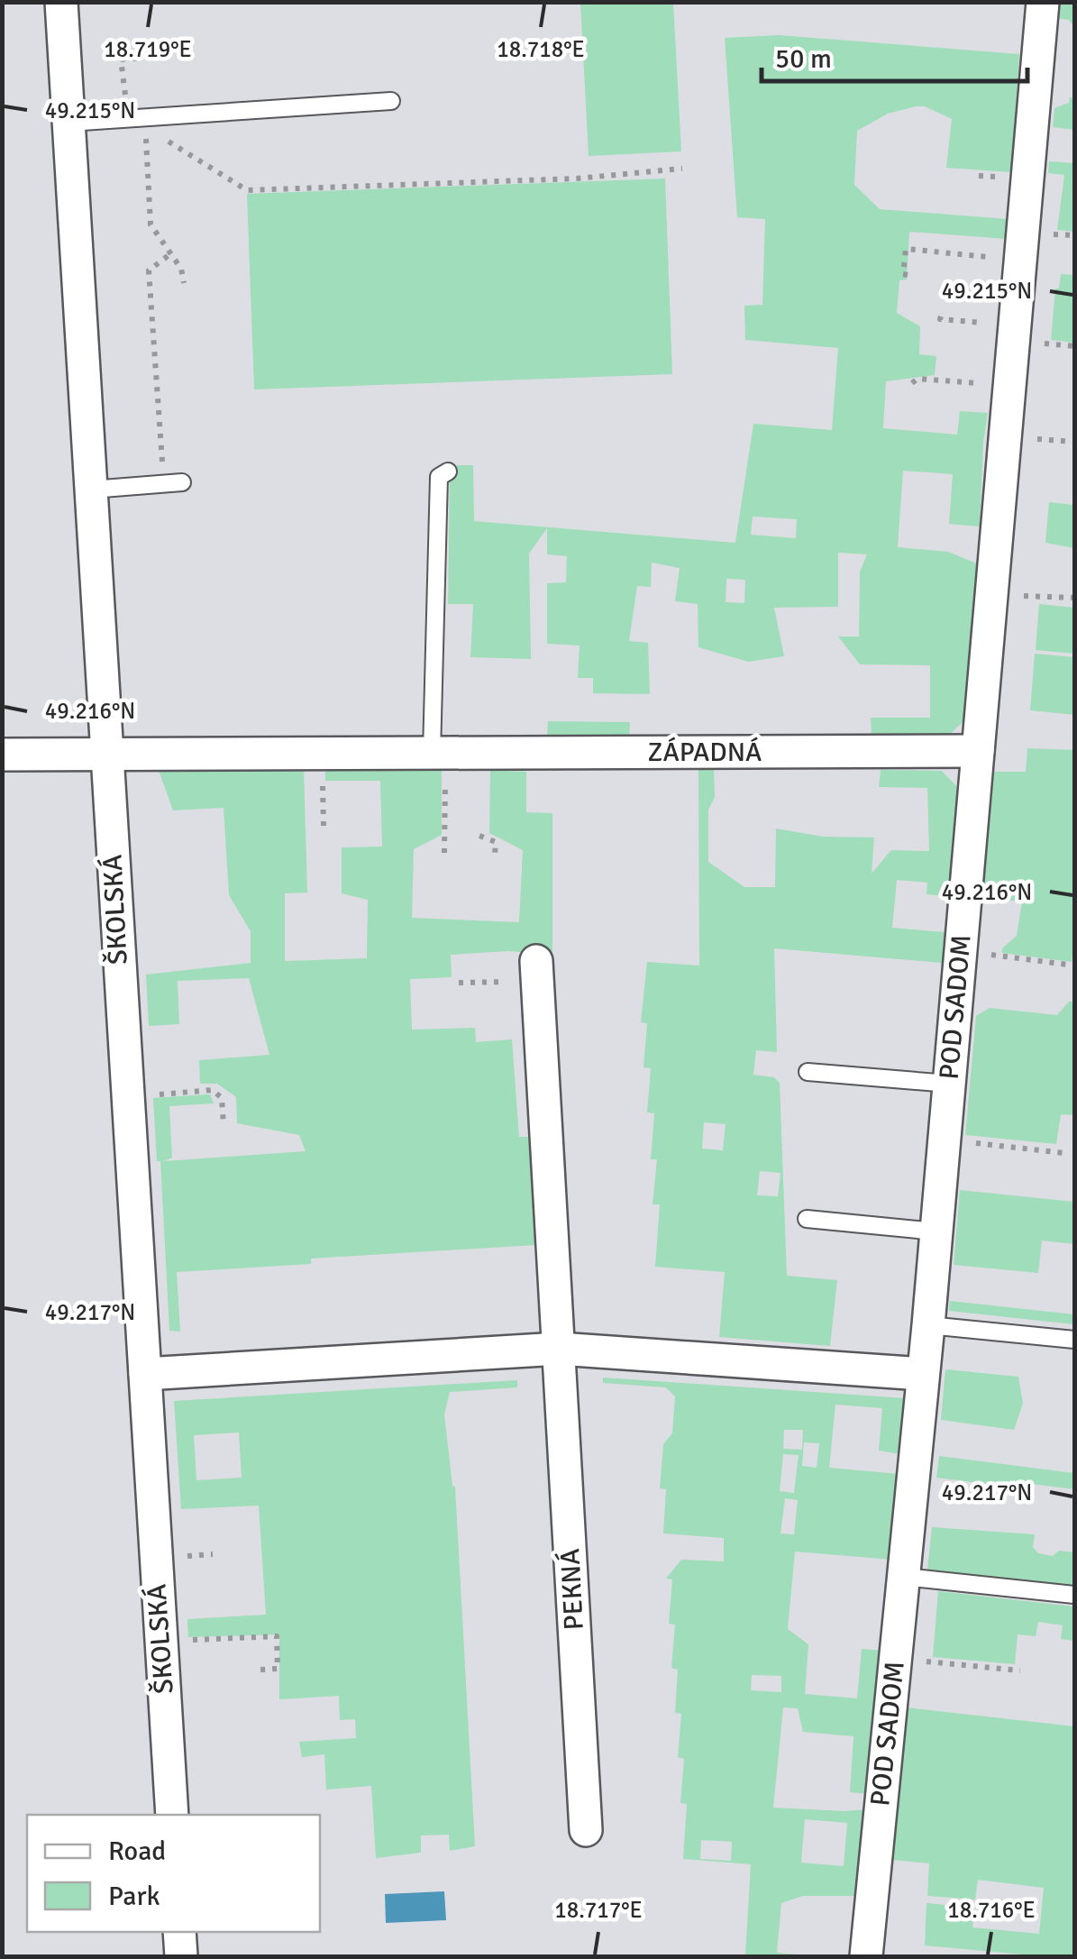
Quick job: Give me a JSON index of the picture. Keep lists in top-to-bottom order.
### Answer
{
  "streets": {
    "street": [
      "ZÁPADNÁ",
      "ŠKOLSKÁ",
      "POD SADOM",
      "PEKNÁ"
    ]
  },
  "crossings": [
    ["ZÁPADNÁ", "ŠKOLSKÁ"],
    ["ZÁPADNÁ", "POD SADOM"]
  ],
  "legend": ["Road", "Park"],
  "scale_bar": "50 m",
  "coordinates": [
    "18.719°E",
    "18.718°E",
    "49.215°N",
    "49.216°N",
    "49.217°N",
    "18.717°E",
    "18.716°E"
  ]
}
